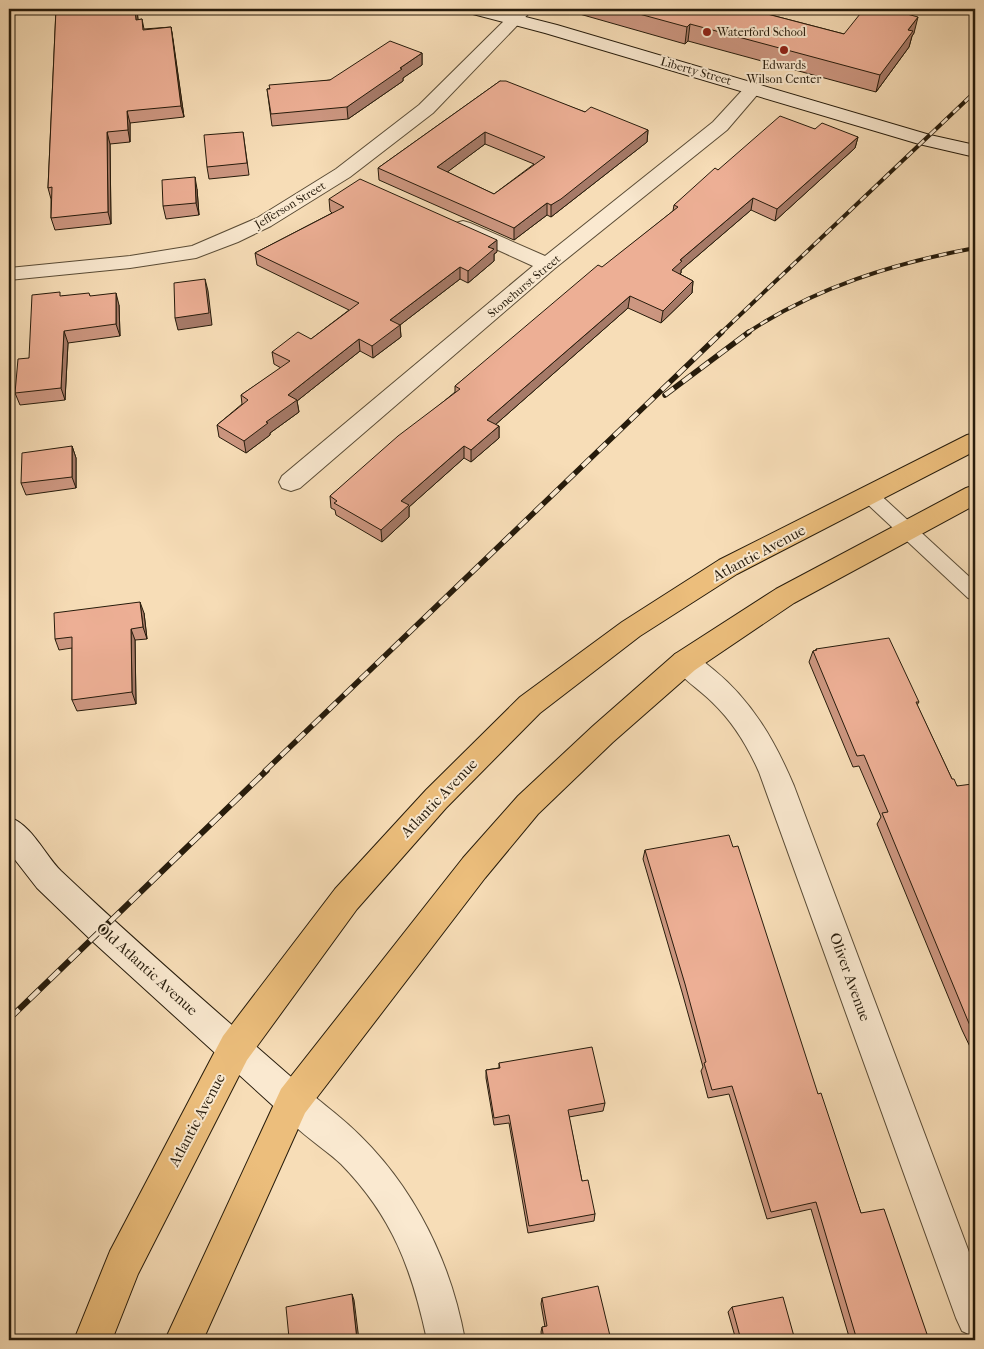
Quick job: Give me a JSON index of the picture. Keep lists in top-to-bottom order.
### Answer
{
  "streets": {
    "main road": ["Atlantic Avenue"],
    "street": [
      "Liberty Street",
      "Jefferson Street",
      "Stonehurst Street",
      "Old Atlantic Avenue",
      "Oliver Avenue"
    ]
  },
  "crossings": [
    ["Liberty Street", "Jefferson Street"],
    ["Liberty Street", "Stonehurst Street"],
    ["Atlantic Avenue", "Old Atlantic Avenue"]
  ],
  "places": ["Waterford School", "Edwards Wilson Center"]
}
